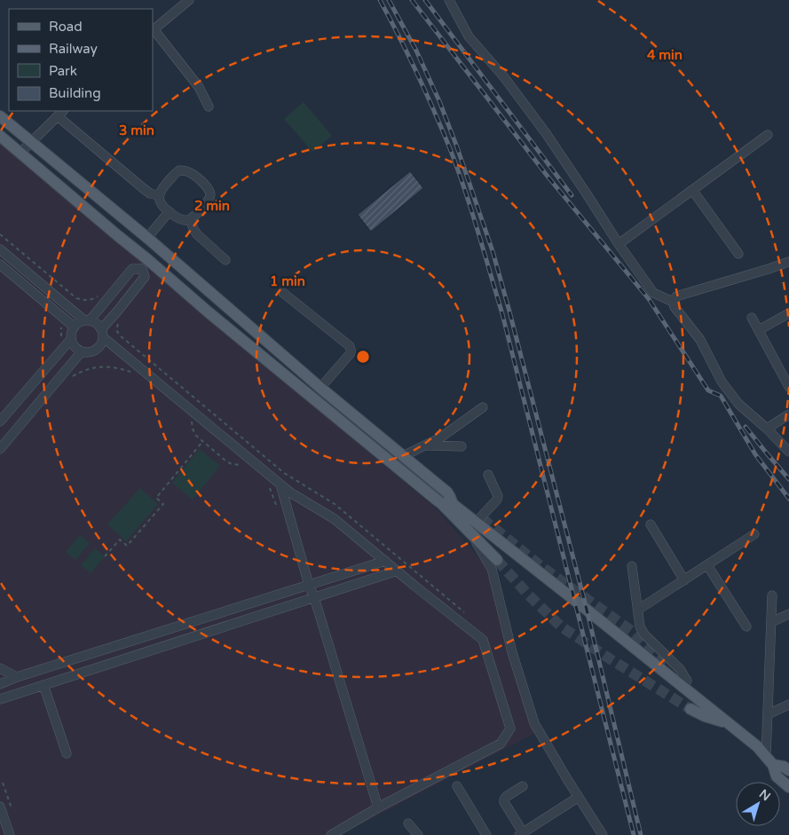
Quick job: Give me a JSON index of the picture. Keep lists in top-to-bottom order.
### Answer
{
  "legend": [
    "Road",
    "Railway",
    "Park",
    "Building"
  ],
  "north": "top right",
  "rings": [
    "4 min",
    "3 min",
    "2 min",
    "1 min"
  ]
}
